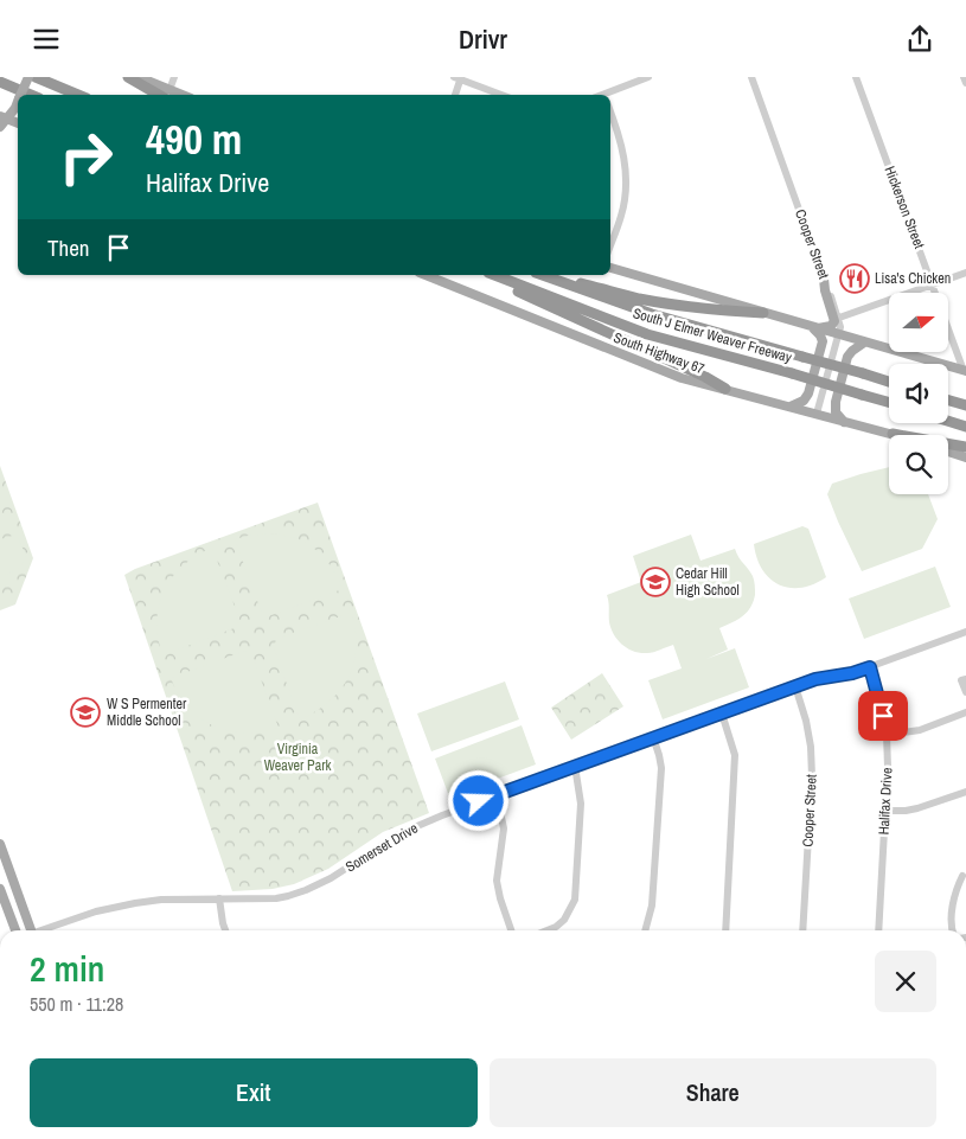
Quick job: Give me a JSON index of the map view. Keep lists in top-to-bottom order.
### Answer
{
  "streets": {
    "highway": ["South J Elmer Weaver Freeway"],
    "main road": ["South Highway 67"],
    "street": [
      "Hickerson Street",
      "Cooper Street",
      "Halifax Drive",
      "Somerset Drive"
    ]
  },
  "crossings": [
    ["Cooper Street", "South Highway 67"],
    ["Cooper Street", "Somerset Drive"],
    ["Halifax Drive", "Somerset Drive"]
  ],
  "parks": ["Virginia Weaver Park"],
  "places": {
    "restaurant": ["Lisa's Chicken"],
    "school or university": ["Cedar Hill High School", "W S Permenter Middle School"]
  },
  "north": "right",
  "page": {
    "header": "Drivr",
    "turn": ["490 m", "Halifax Drive"],
    "then": "Then",
    "heading": ["2 min", "550 m · 11:28"],
    "buttons": ["Exit", "Share"]
  }
}
